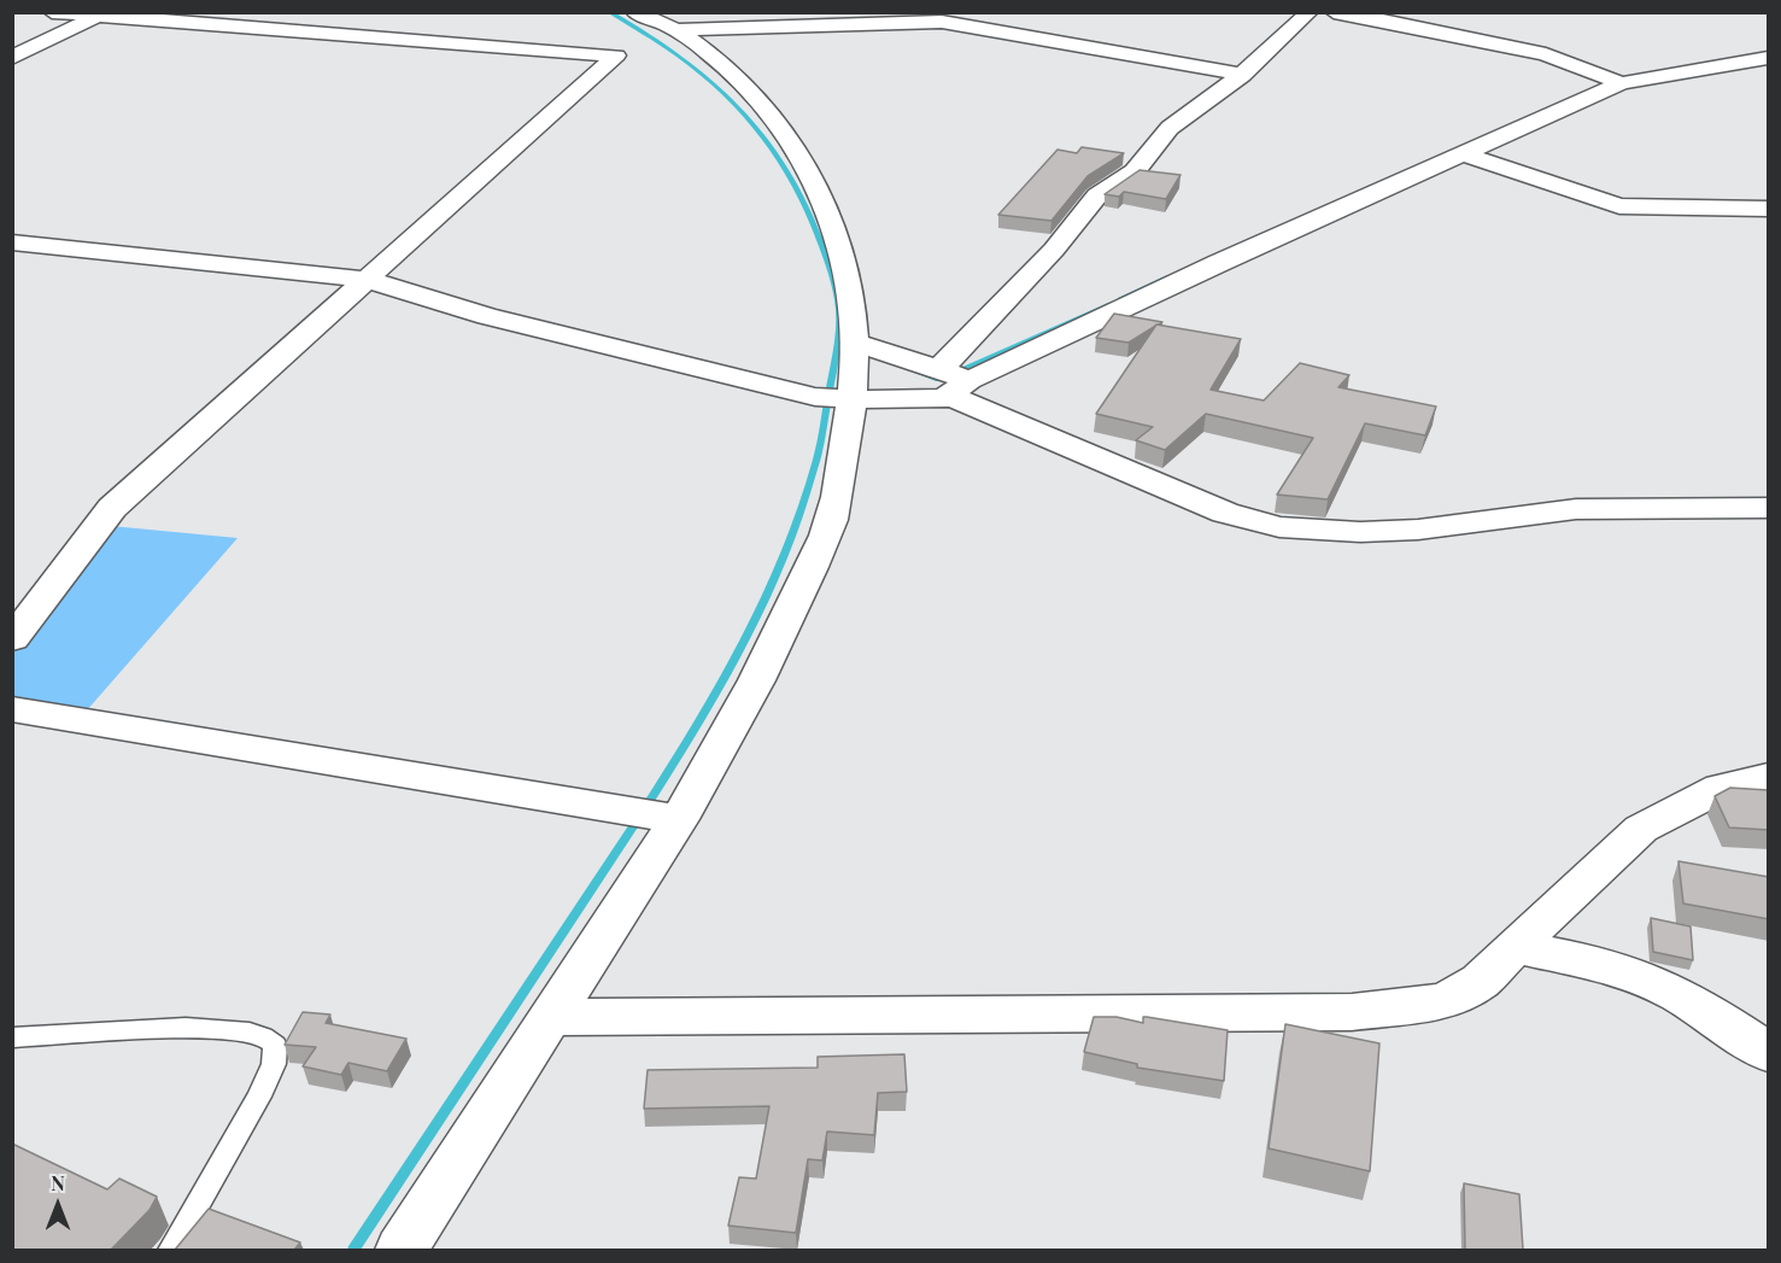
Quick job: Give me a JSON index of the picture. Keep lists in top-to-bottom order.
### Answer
{
  "north": "top"
}
